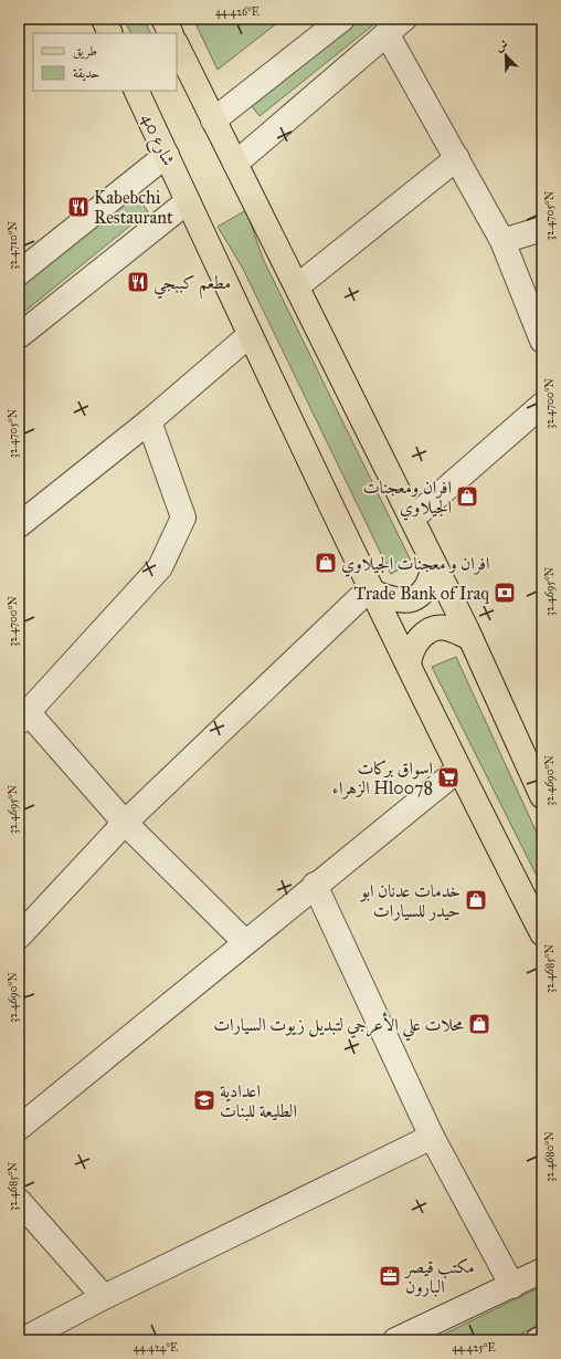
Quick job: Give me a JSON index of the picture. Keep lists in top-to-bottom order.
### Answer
{
  "streets": {
    "main road": ["شارع 40"]
  },
  "places": {
    "restaurant": ["Kabebchi Restaurant", "مطعم كببجي"],
    "shop": [
      "افران ومعجنات الجيلاوي",
      "افران و معجنات الجيلاوي",
      "خدمات عدنان ابو حيدر للسيارات",
      "محلات علي الأعرجي لتبديل زيوت السيارات"
    ],
    "bank": ["Trade Bank of Iraq"],
    "supermarket": ["اسواق بركات الزهراء Hl0078"],
    "school or university": ["اعدادية الطليعة للبنات"],
    "office": ["مكتب قيصر البارون"]
  },
  "legend": ["طريق", "حديقة"],
  "north": "top left",
  "coordinates": [
    "44.426°E",
    "32.4705°N",
    "32.4710°N",
    "32.4700°N",
    "32.4695°N",
    "32.4690°N",
    "32.4685°N",
    "32.4680°N",
    "44.424°E",
    "44.425°E"
  ]
}
